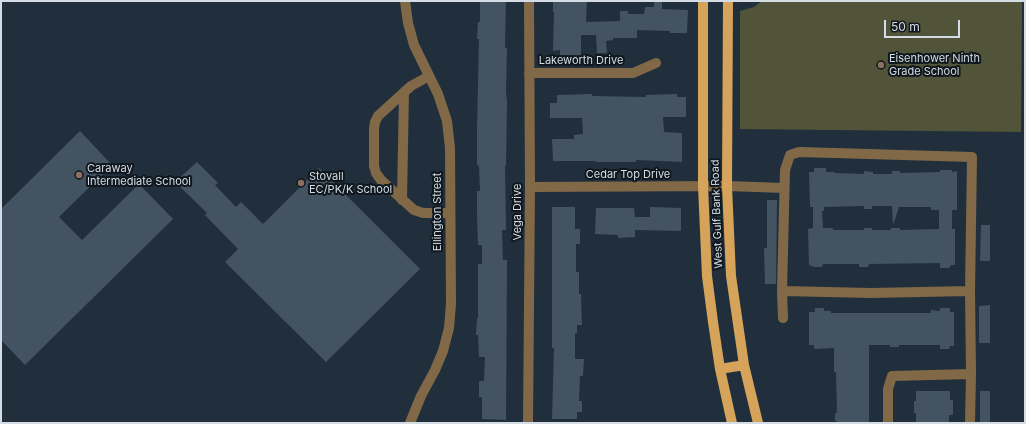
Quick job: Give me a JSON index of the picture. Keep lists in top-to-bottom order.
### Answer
{
  "streets": {
    "main road": ["West Gulf Bank Road"],
    "street": [
      "Lakeworth Drive",
      "Cedar Top Drive",
      "Ellington Street",
      "Vega Drive"
    ]
  },
  "crossings": [
    ["Lakeworth Drive", "Vega Drive"],
    ["Cedar Top Drive", "Vega Drive"],
    ["Cedar Top Drive", "West Gulf Bank Road"]
  ],
  "places": ["Eisenhower Ninth Grade School", "Caraway Intermediate School", "Stovall EC/PK/K School"],
  "scale_bar": "50 m"
}
